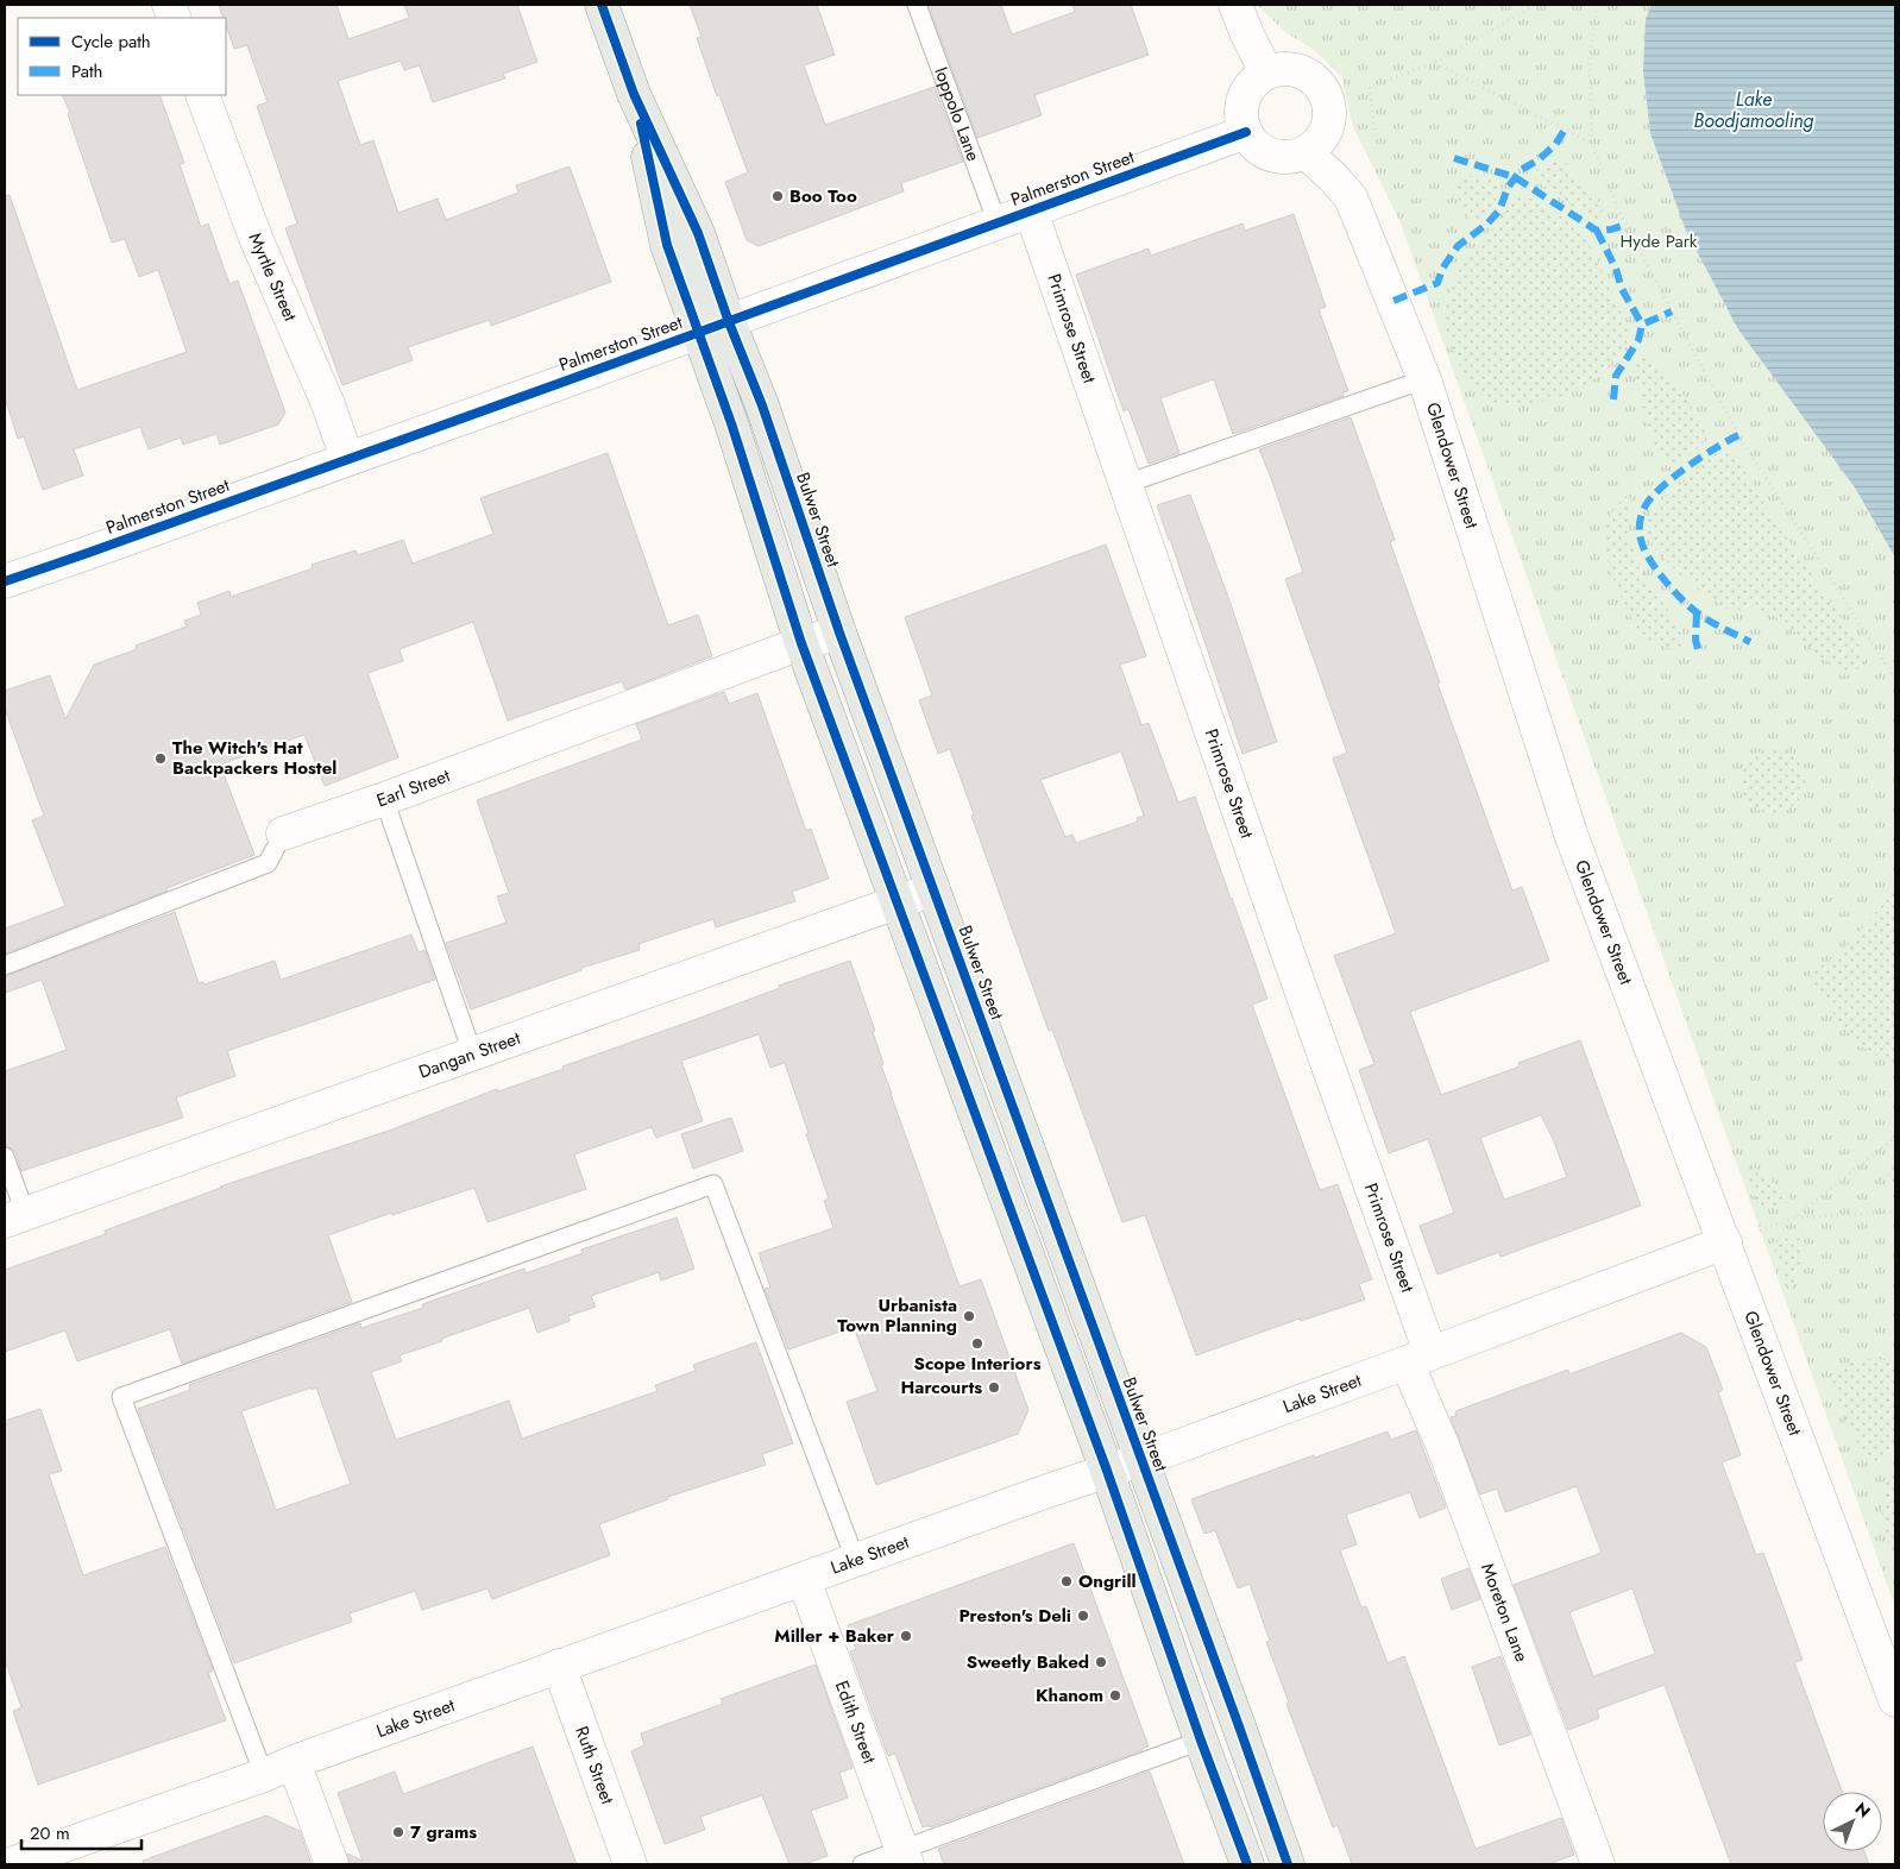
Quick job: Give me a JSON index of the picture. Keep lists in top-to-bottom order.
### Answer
{
  "streets": {
    "main road": ["Bulwer Street"],
    "street": [
      "Palmerston Street",
      "Myrtle Street",
      "Primrose Street",
      "Glendower Street",
      "Earl Street",
      "Dangan Street",
      "Lake Street",
      "Moreton Lane",
      "Edith Street",
      "Ruth Street"
    ],
    "lane": ["Ioppolo Lane"]
  },
  "crossings": [
    ["Ioppolo Lane", "Palmerston Street"],
    ["Palmerston Street", "Myrtle Street"],
    ["Palmerston Street", "Primrose Street"],
    ["Palmerston Street", "Glendower Street"],
    ["Palmerston Street", "Bulwer Street"],
    ["Primrose Street", "Lake Street"],
    ["Primrose Street", "Moreton Lane"],
    ["Glendower Street", "Lake Street"],
    ["Bulwer Street", "Earl Street"],
    ["Bulwer Street", "Dangan Street"],
    ["Bulwer Street", "Lake Street"],
    ["Lake Street", "Moreton Lane"],
    ["Lake Street", "Edith Street"],
    ["Lake Street", "Ruth Street"]
  ],
  "water": ["Lake Boodjamooling"],
  "parks": ["Hyde Park"],
  "places": [
    "Boo Too",
    "The Witch's Hat Backpackers Hostel",
    "Urbanista Town Planning",
    "Scope Interiors",
    "Harcourts",
    "Ongrill",
    "Preston's Deli",
    "Miller + Baker",
    "Sweetly Baked",
    "Khanom",
    "7 grams"
  ],
  "legend": ["Cycle path", "Path"],
  "scale_bar": "20 m",
  "north": "top right"
}
